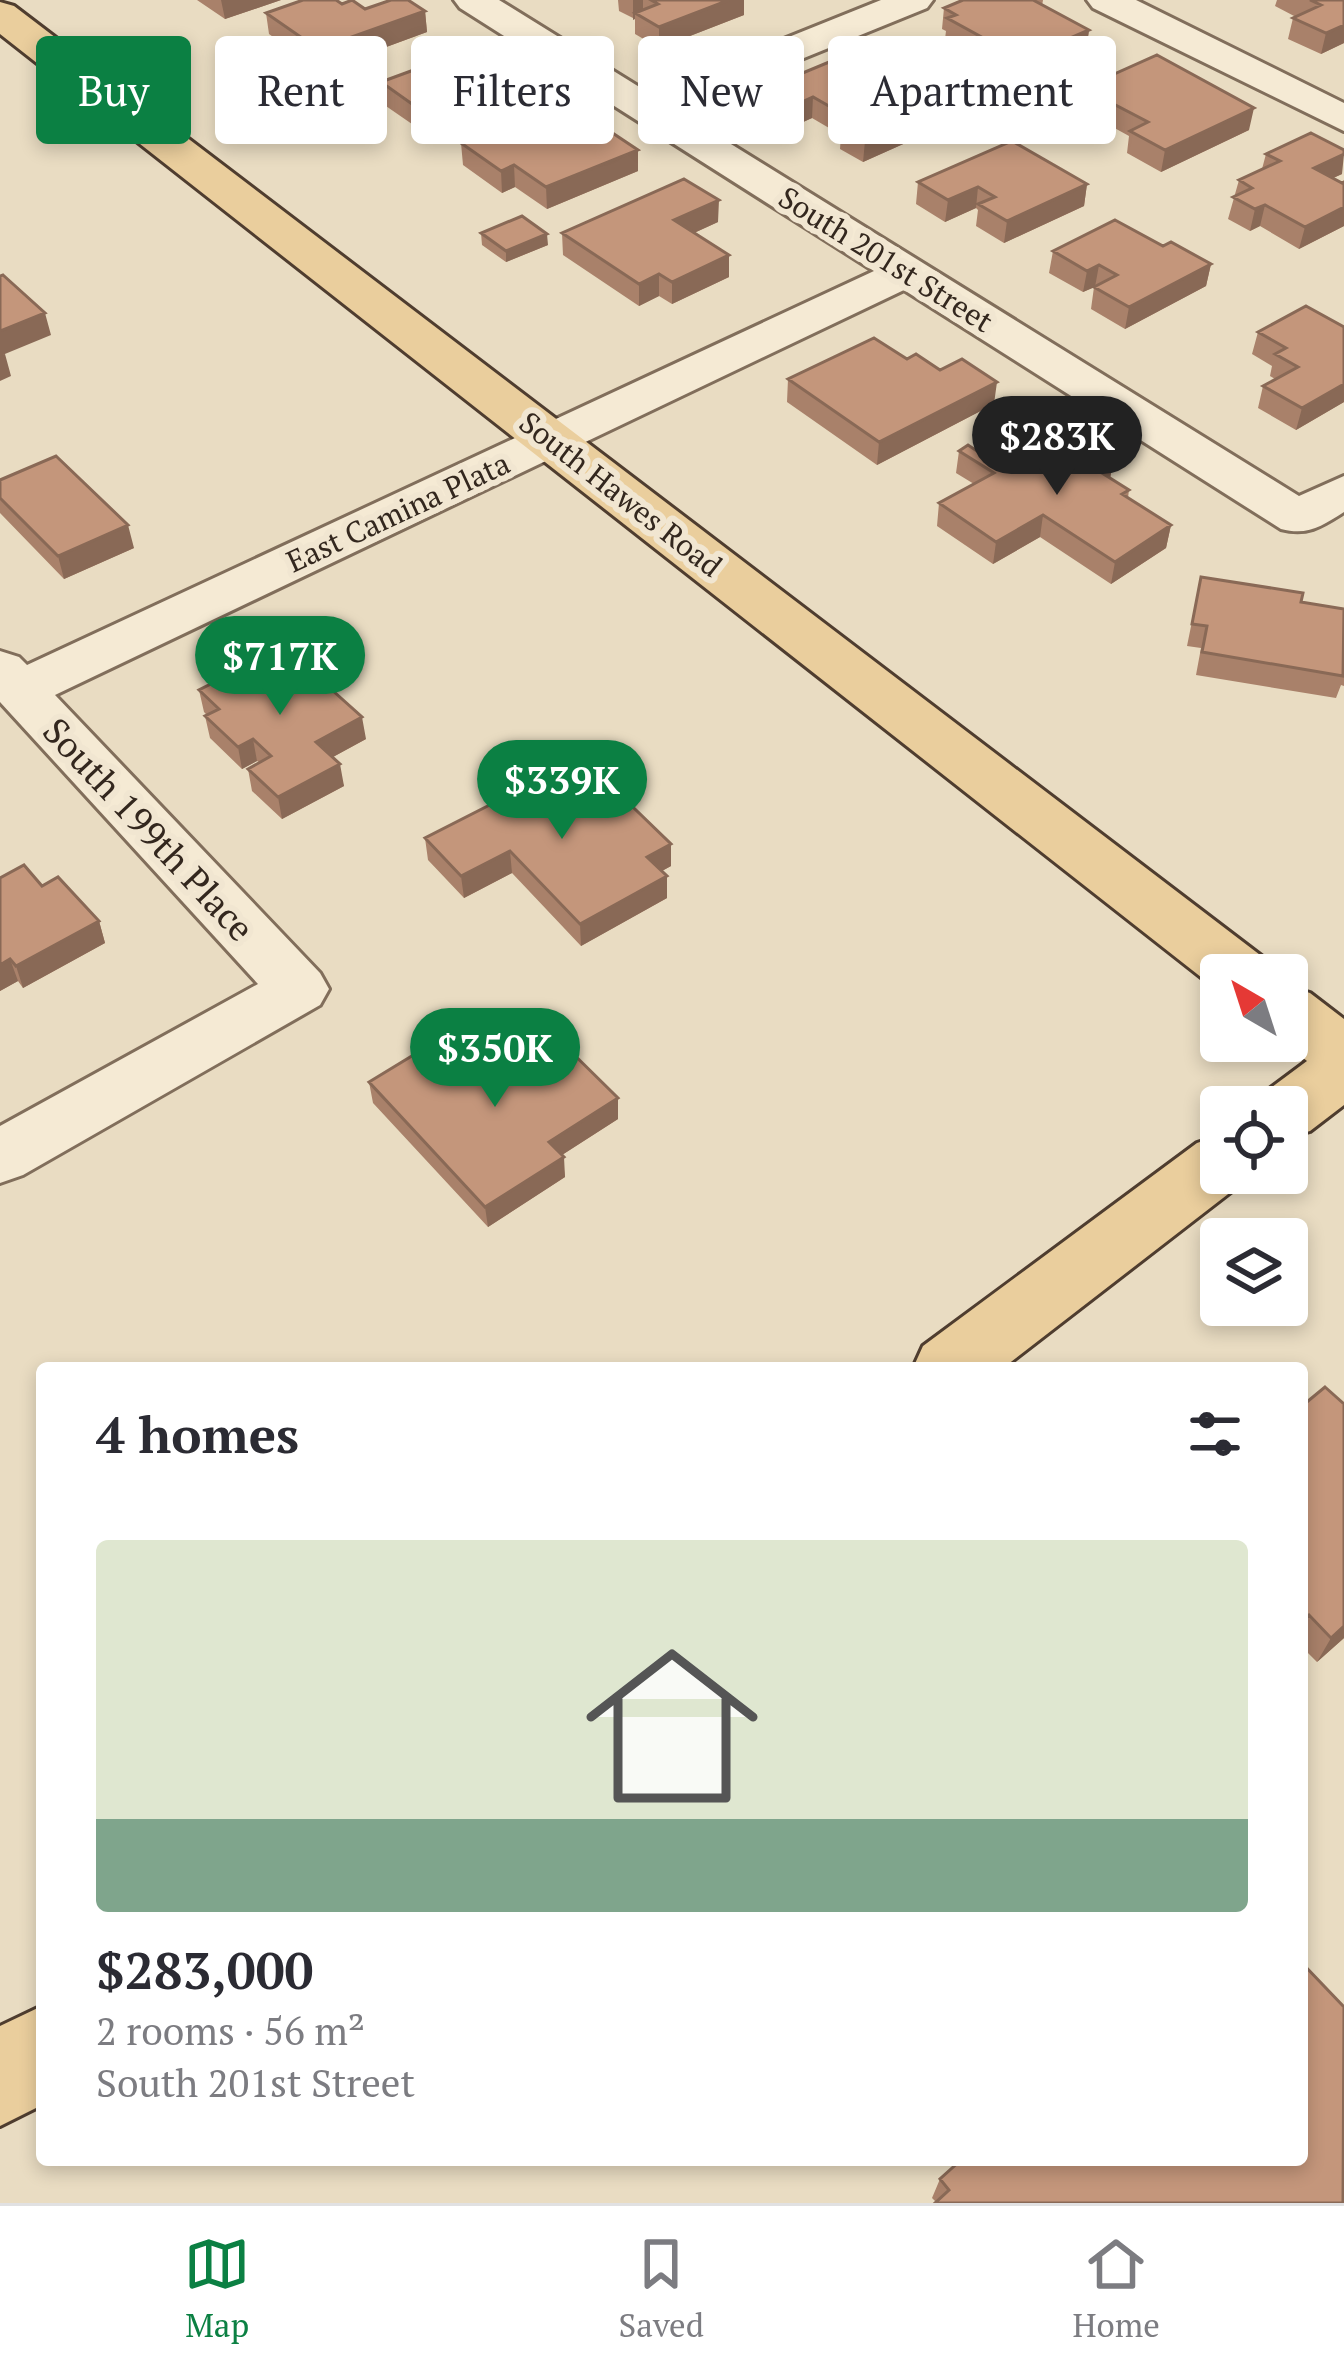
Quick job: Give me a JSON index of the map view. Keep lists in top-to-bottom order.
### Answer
{
  "streets": {
    "main road": ["South Hawes Road"],
    "street": ["South 201st Street", "East Camina Plata", "South 199th Place"]
  },
  "crossings": [
    ["South 201st Street", "East Camina Plata"],
    ["South Hawes Road", "East Camina Plata"],
    ["East Camina Plata", "South 199th Place"]
  ],
  "north": "top left",
  "page": {
    "chip": [
      "Buy",
      "Rent",
      "Filters",
      "New",
      "Apartment"
    ],
    "price": [
      "$283K",
      "$717K",
      "$339K",
      "$350K"
    ],
    "heading": "4 homes",
    "list": [
      {
        "name": "$283,000",
        "note": "2 rooms · 56 m² · South 201st Street"
      }
    ],
    "tabs": ["Map", "Saved", "Home"]
  }
}
